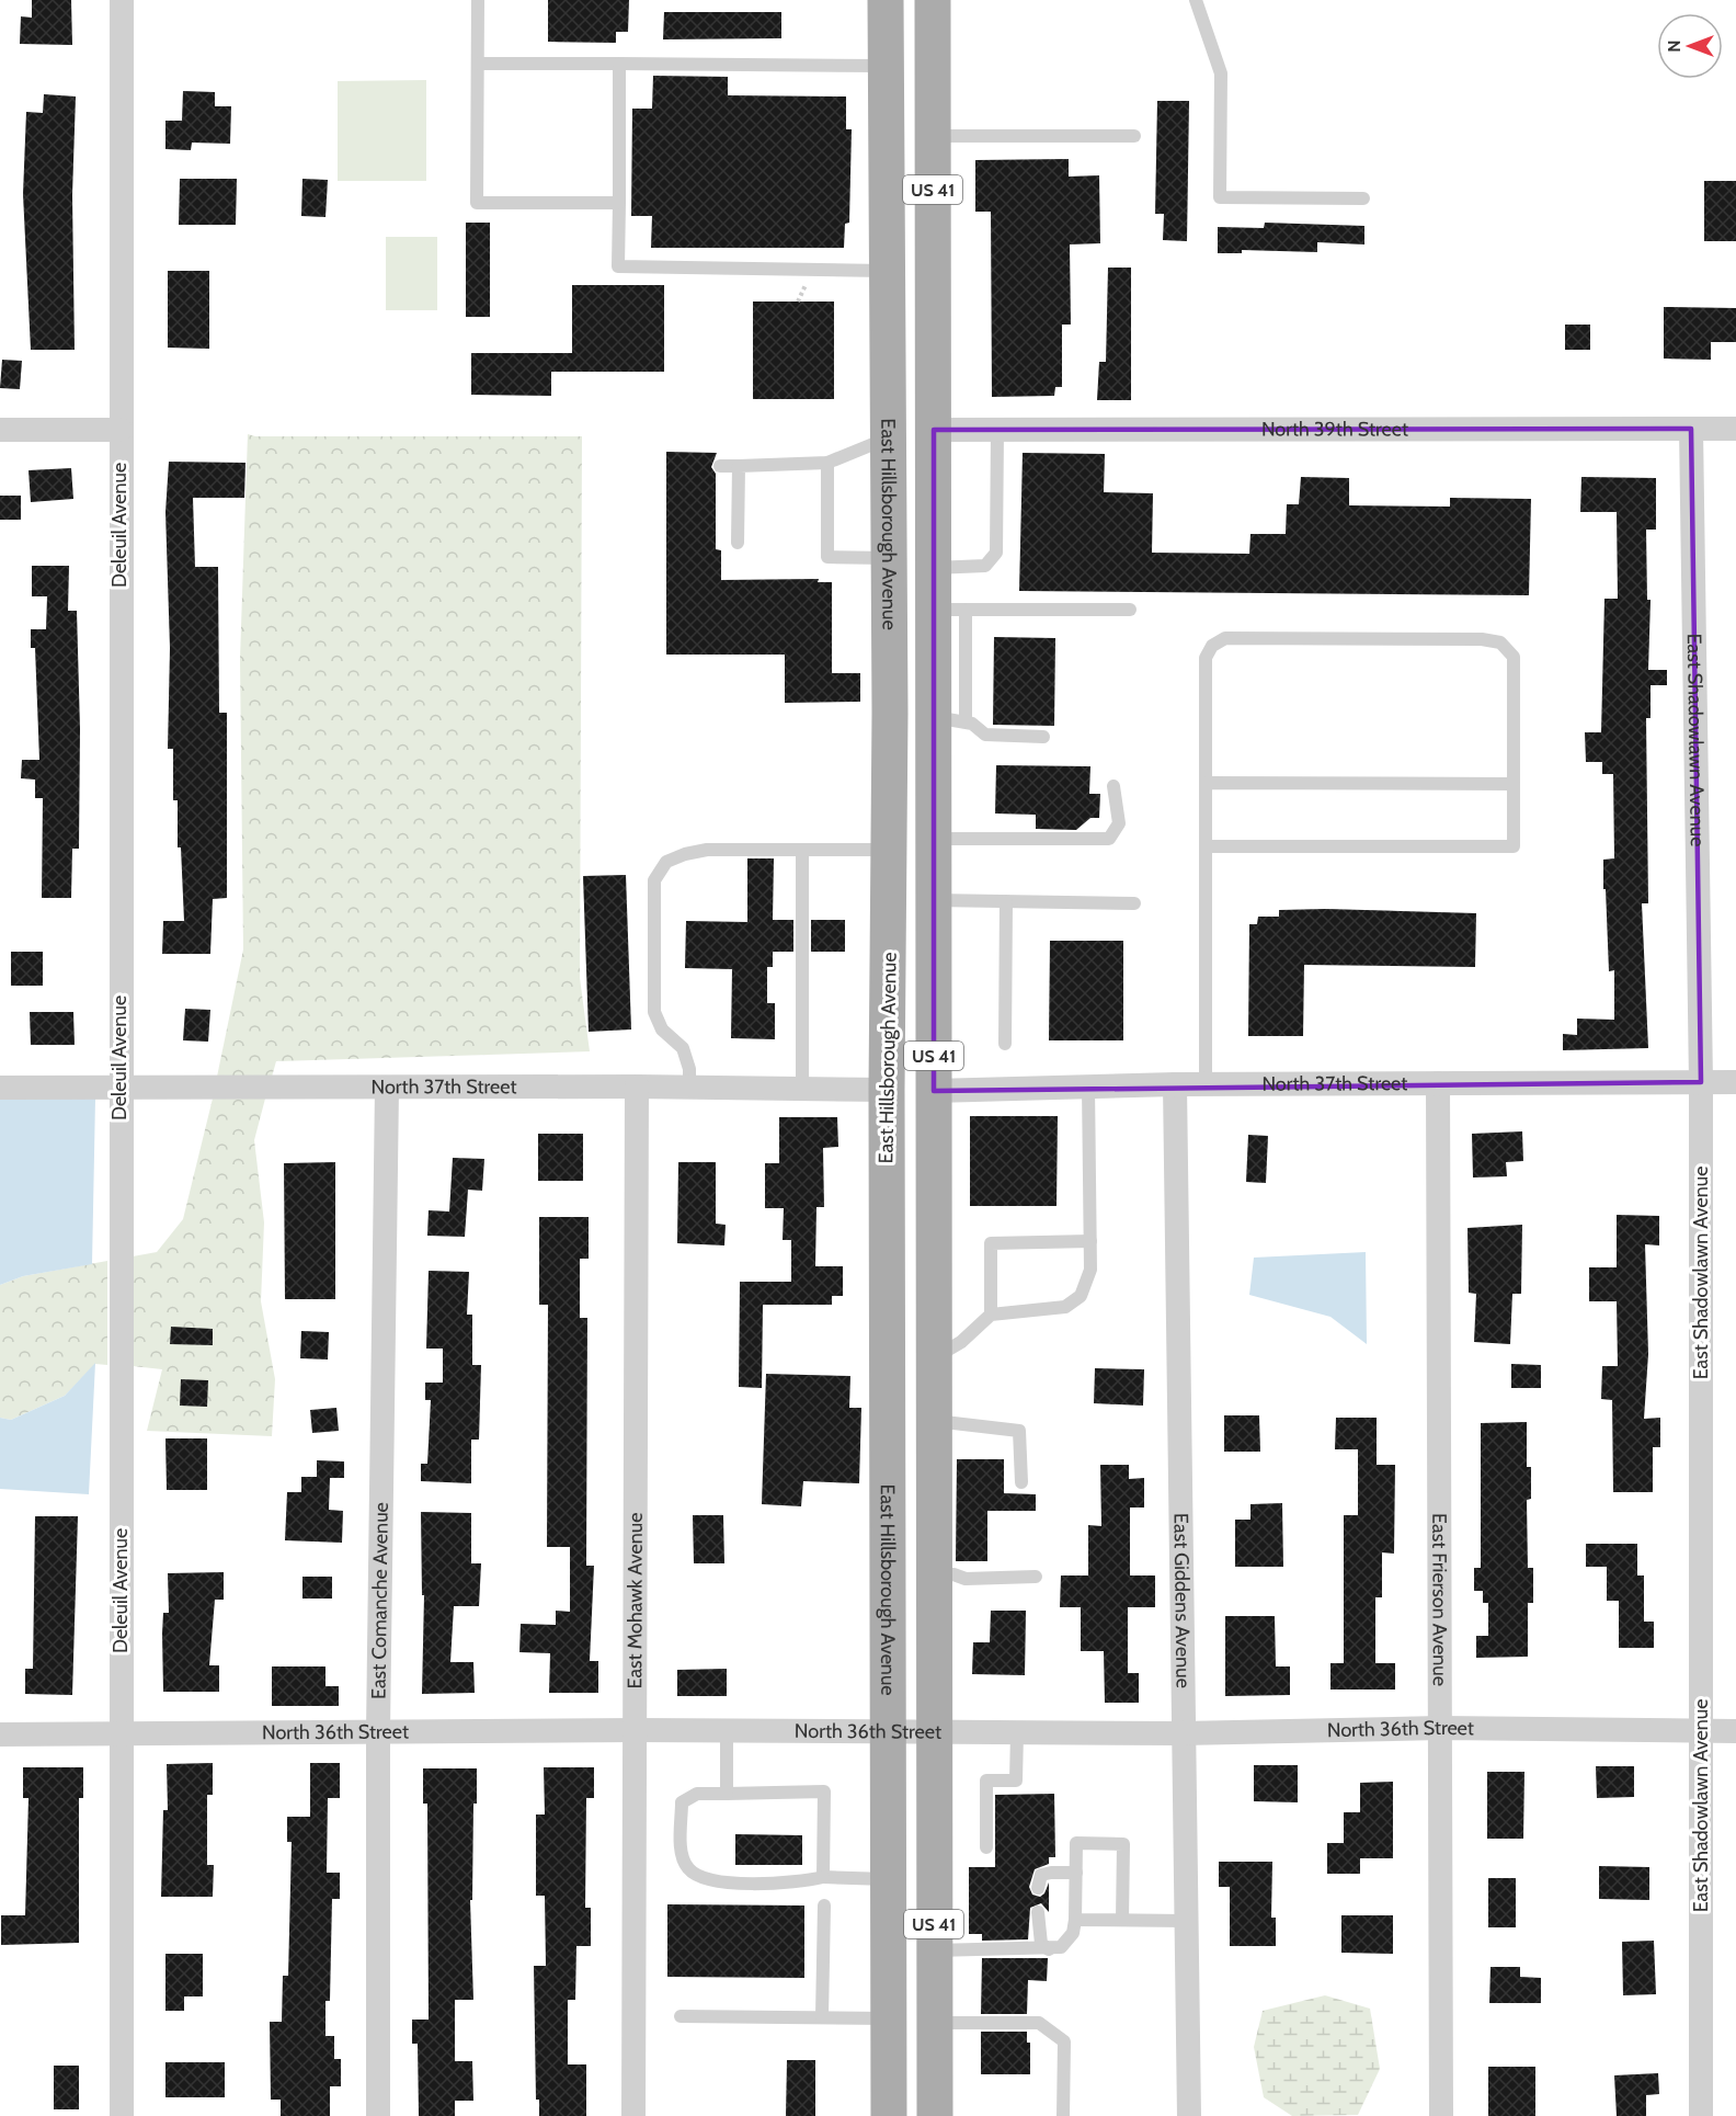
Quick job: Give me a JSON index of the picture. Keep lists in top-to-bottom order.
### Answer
{
  "streets": {
    "main road": ["US 41", "East Hillsborough Avenue"],
    "street": [
      "North 39th Street",
      "Deleuil Avenue",
      "East Shadowlawn Avenue",
      "North 37th Street",
      "East Frierson Avenue",
      "East Giddens Avenue",
      "East Comanche Avenue",
      "East Mohawk Avenue",
      "North 36th Street"
    ]
  },
  "crossings": [
    ["US 41", "North 39th Street"],
    ["US 41", "North 37th Street"],
    ["US 41", "North 36th Street"],
    ["North 39th Street", "East Shadowlawn Avenue"],
    ["Deleuil Avenue", "North 37th Street"],
    ["Deleuil Avenue", "North 36th Street"],
    ["East Hillsborough Avenue", "North 37th Street"],
    ["East Hillsborough Avenue", "North 36th Street"],
    ["East Shadowlawn Avenue", "North 37th Street"],
    ["East Shadowlawn Avenue", "North 36th Street"],
    ["North 37th Street", "East Frierson Avenue"],
    ["North 37th Street", "East Giddens Avenue"],
    ["North 37th Street", "East Comanche Avenue"],
    ["North 37th Street", "East Mohawk Avenue"],
    ["East Frierson Avenue", "North 36th Street"],
    ["East Giddens Avenue", "North 36th Street"],
    ["East Comanche Avenue", "North 36th Street"],
    ["East Mohawk Avenue", "North 36th Street"]
  ],
  "north": "left"
}
